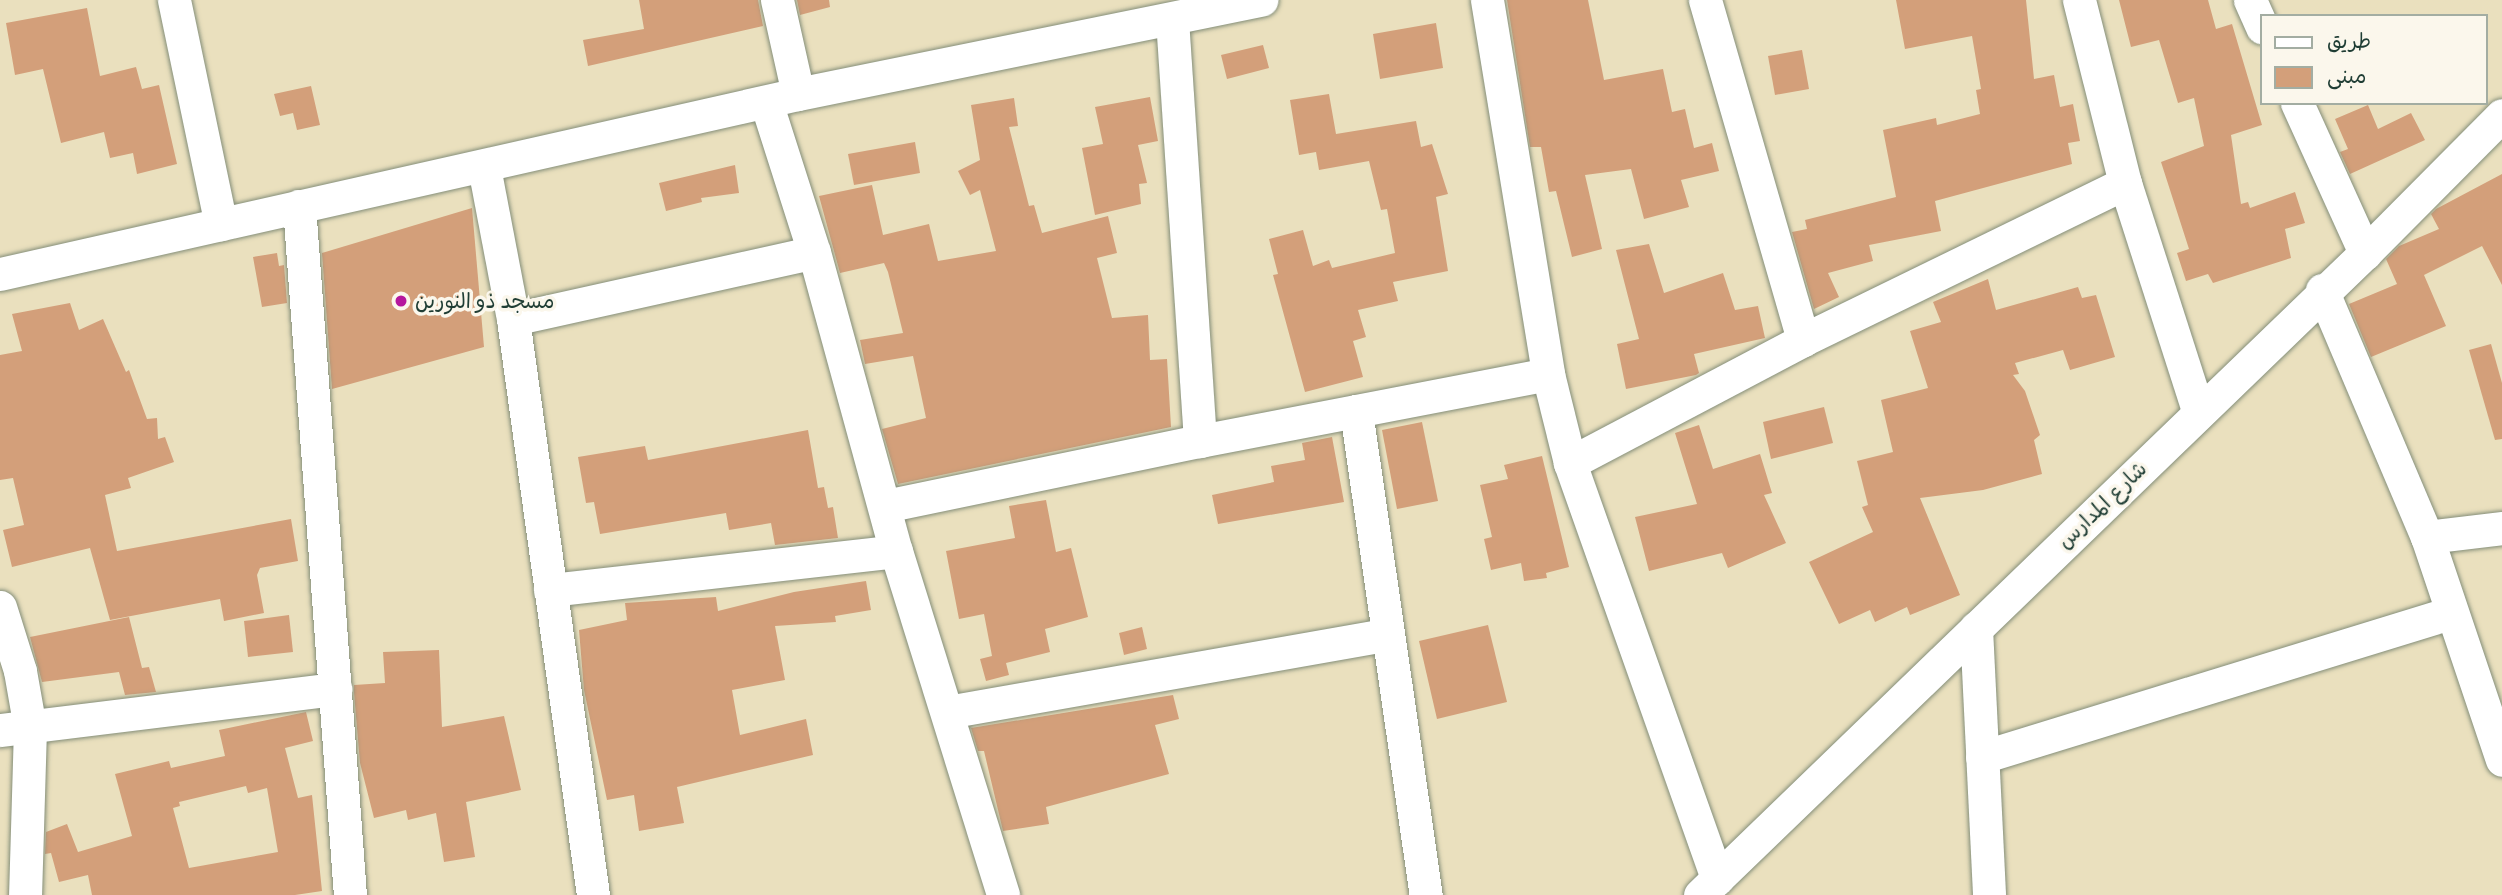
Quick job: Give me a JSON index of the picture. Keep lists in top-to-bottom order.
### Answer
{
  "streets": {
    "street": ["شارع المدارس"]
  },
  "places": ["مسجد ذو النورين"],
  "legend": ["طريق", "مبنى"]
}
